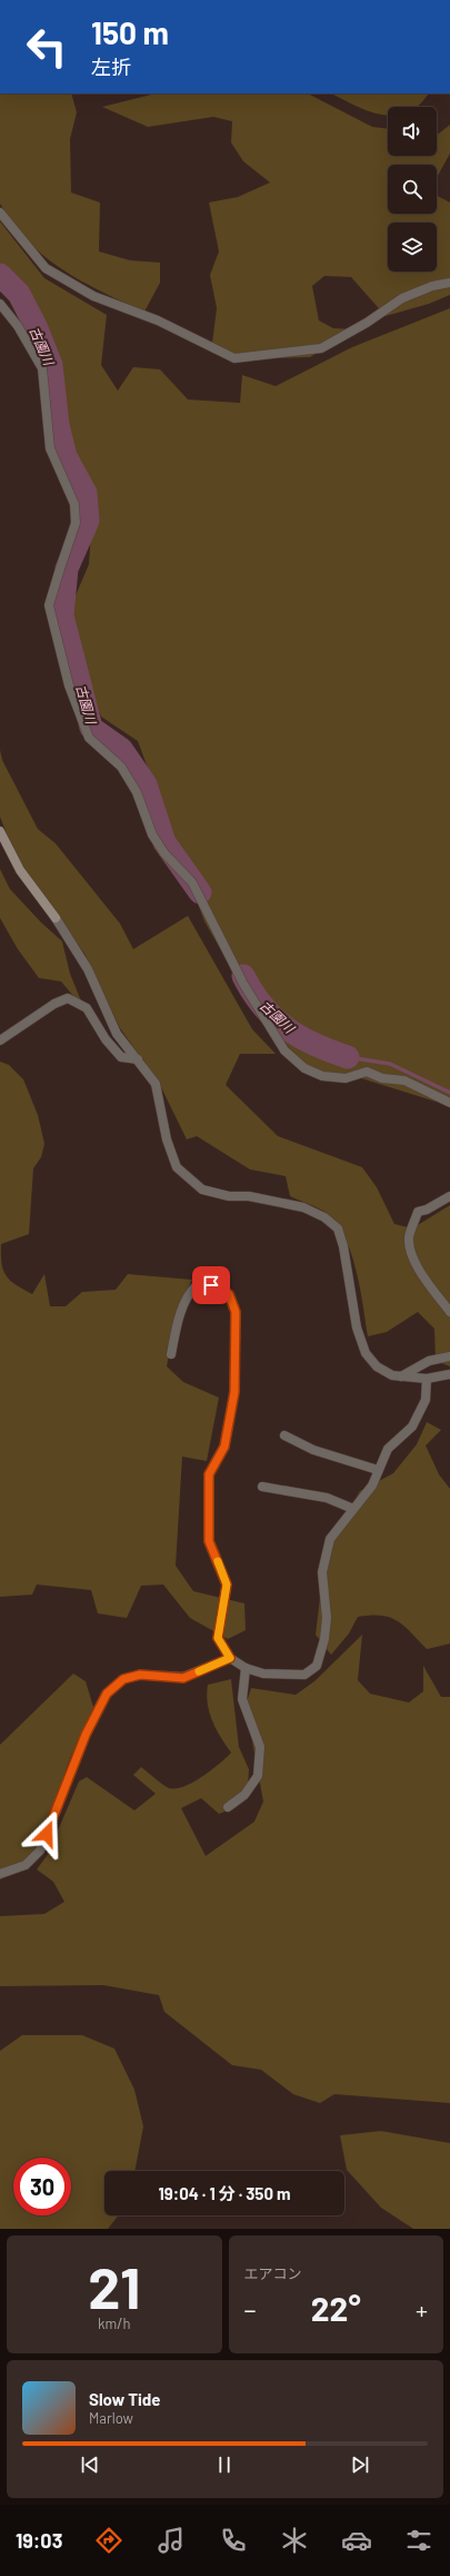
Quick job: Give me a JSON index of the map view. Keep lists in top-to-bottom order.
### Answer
{
  "water": ["古園川"],
  "page": {
    "turn": ["150 m", "左折"],
    "limit": "30",
    "trip": "19:04 · 1 分 · 350 m",
    "tile": [
      ["21", "km/h"],
      "エアコン"
    ],
    "heat": ["−", "22°", "+"],
    "song": ["Slow Tide", "Marlow"],
    "tabs": "19:03"
  }
}
